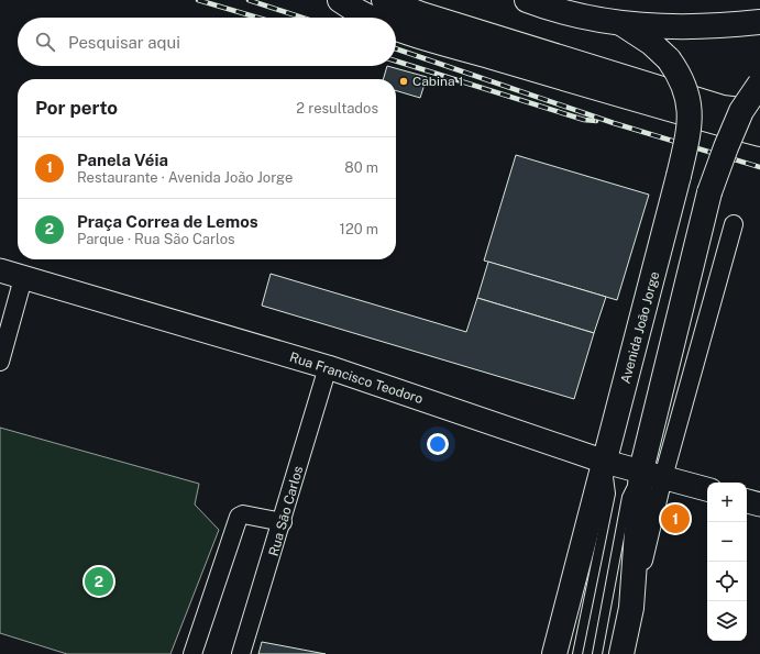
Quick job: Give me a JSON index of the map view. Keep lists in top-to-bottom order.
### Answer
{
  "streets": {
    "main road": ["Avenida João Jorge"],
    "street": ["Rua Francisco Teodoro", "Rua São Carlos"]
  },
  "crossings": [
    ["Avenida João Jorge", "Rua Francisco Teodoro"],
    ["Rua Francisco Teodoro", "Rua São Carlos"]
  ],
  "places": ["Cabina 1"],
  "page": {
    "search": "Pesquisar aqui",
    "heading": ["Por perto", "2 resultados"],
    "list": [
      {
        "mark": "1",
        "name": "Panela Véia",
        "note": "Restaurante · Avenida João Jorge",
        "value": "80 m"
      },
      {
        "mark": "2",
        "name": "Praça Correa de Lemos",
        "note": "Parque · Rua São Carlos",
        "value": "120 m"
      }
    ],
    "map_buttons": ["+", "−"],
    "pins": ["1", "2"]
  }
}
